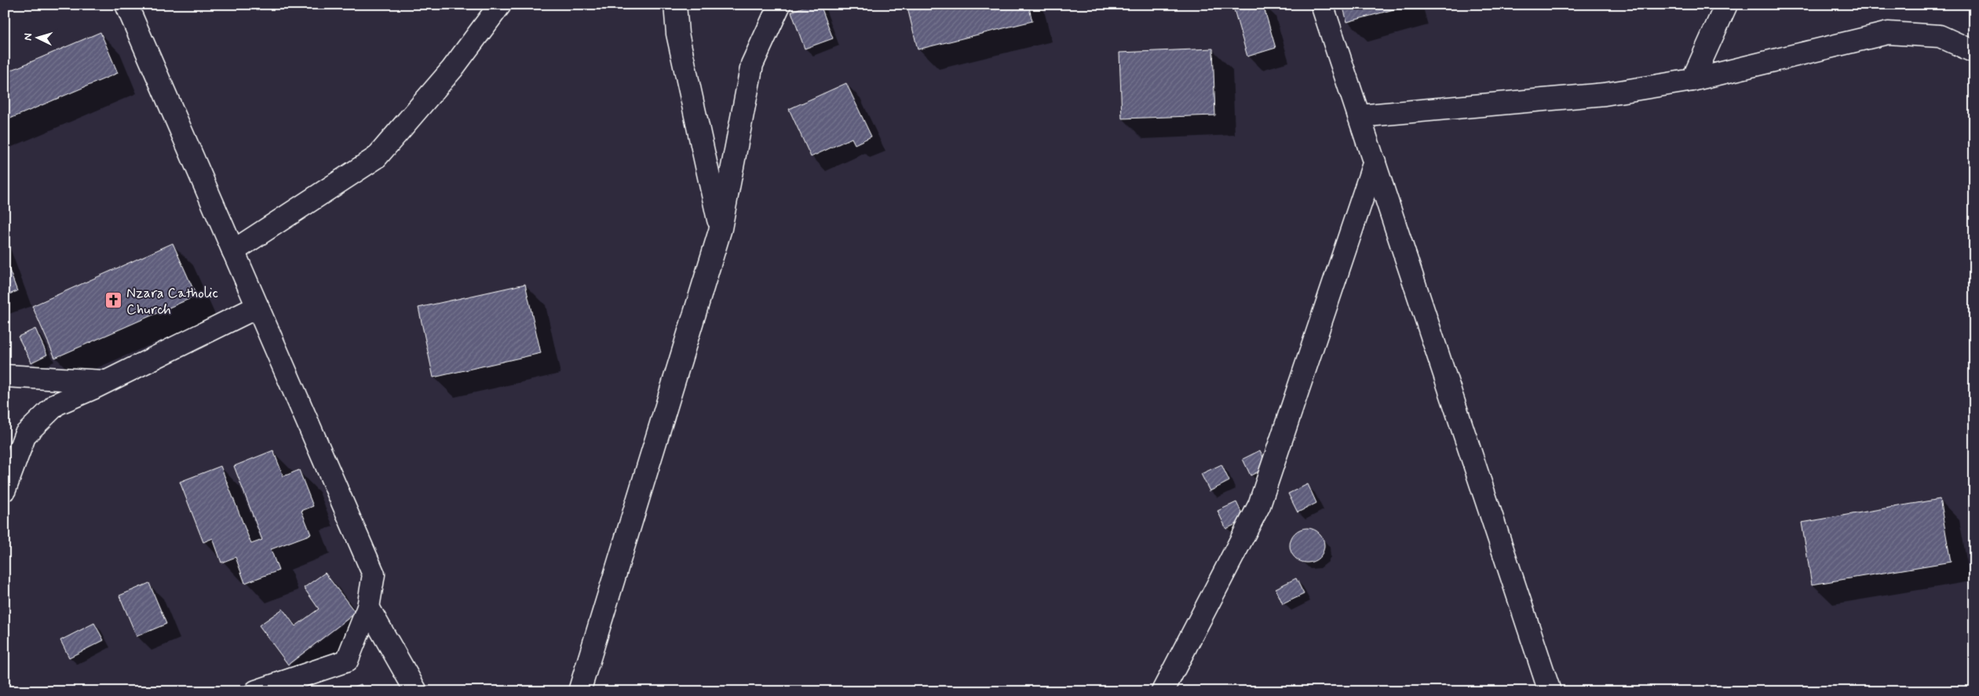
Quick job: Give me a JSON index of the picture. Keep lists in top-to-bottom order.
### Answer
{
  "places": {
    "church": ["Nzara Catholic Church"]
  },
  "north": "left"
}
